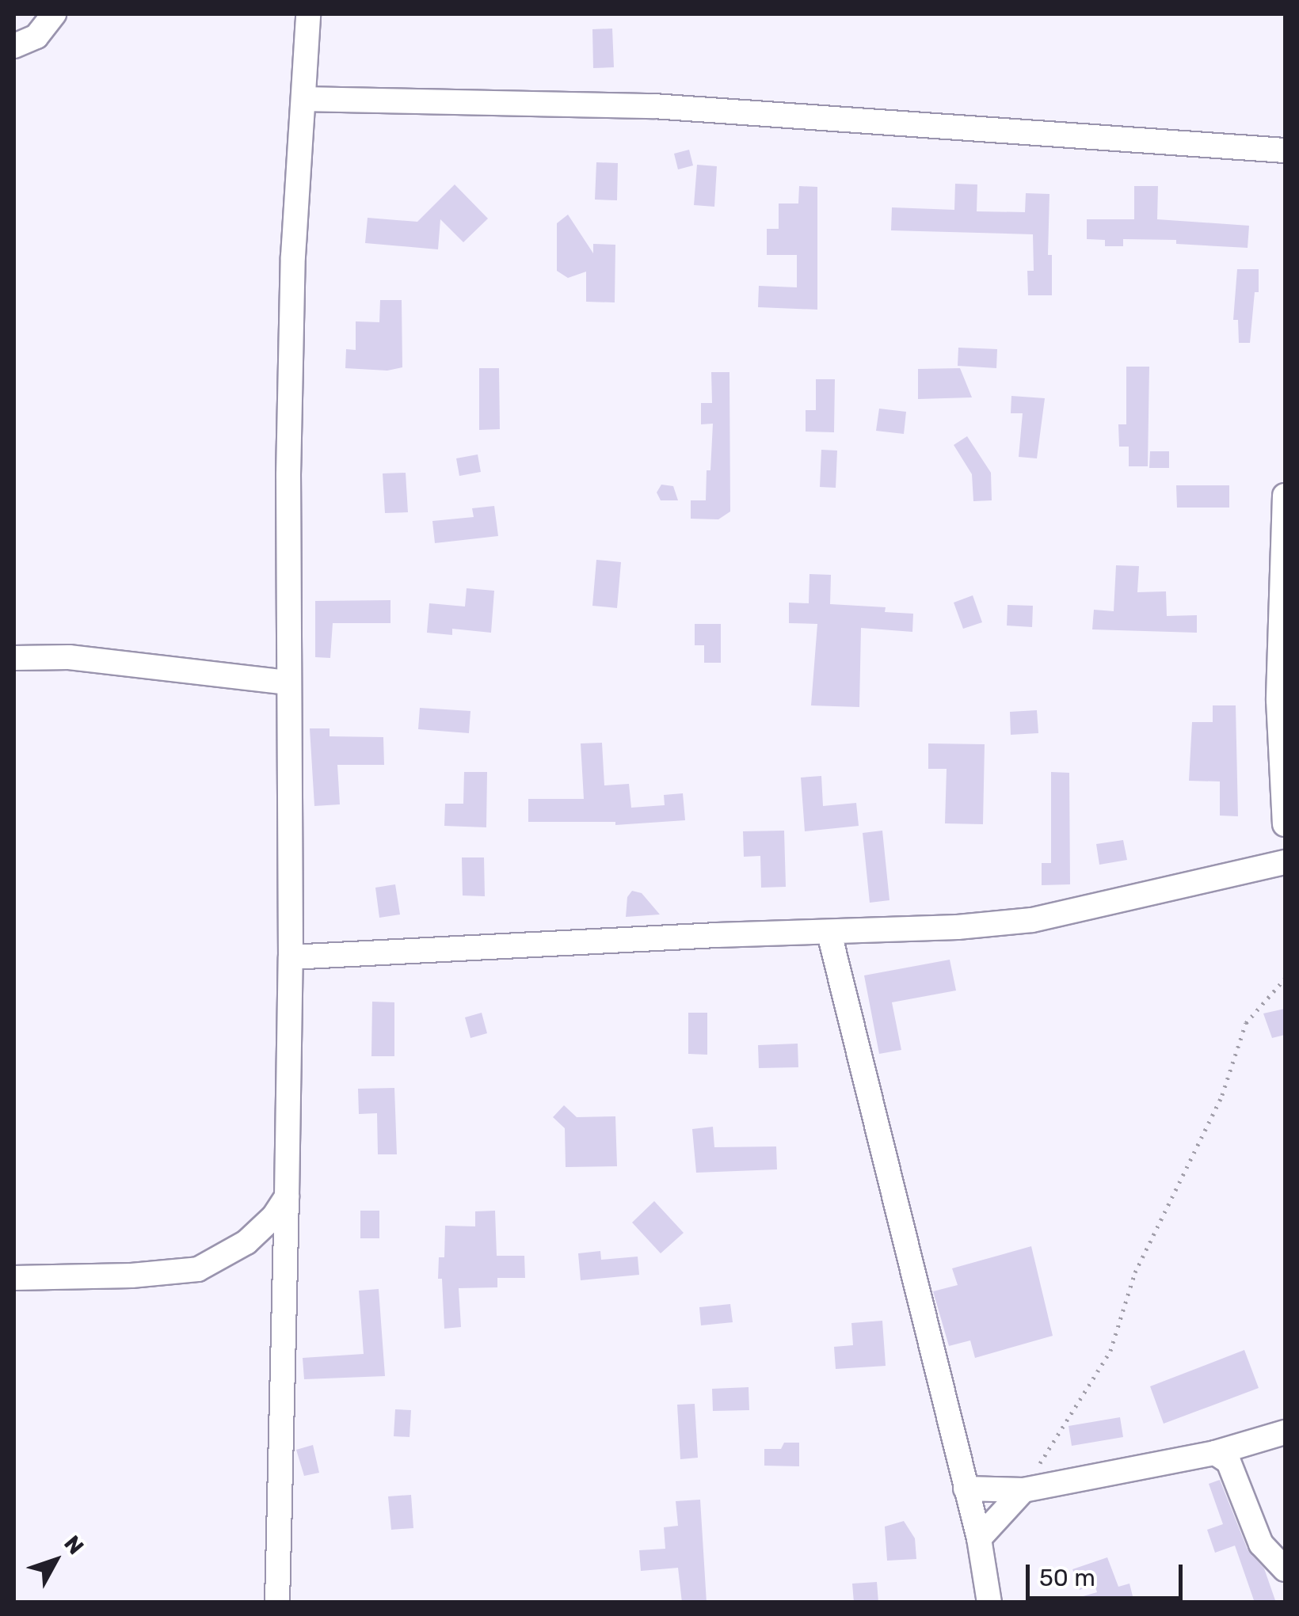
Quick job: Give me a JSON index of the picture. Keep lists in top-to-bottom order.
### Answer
{
  "scale_bar": "50 m",
  "north": "top right"
}
